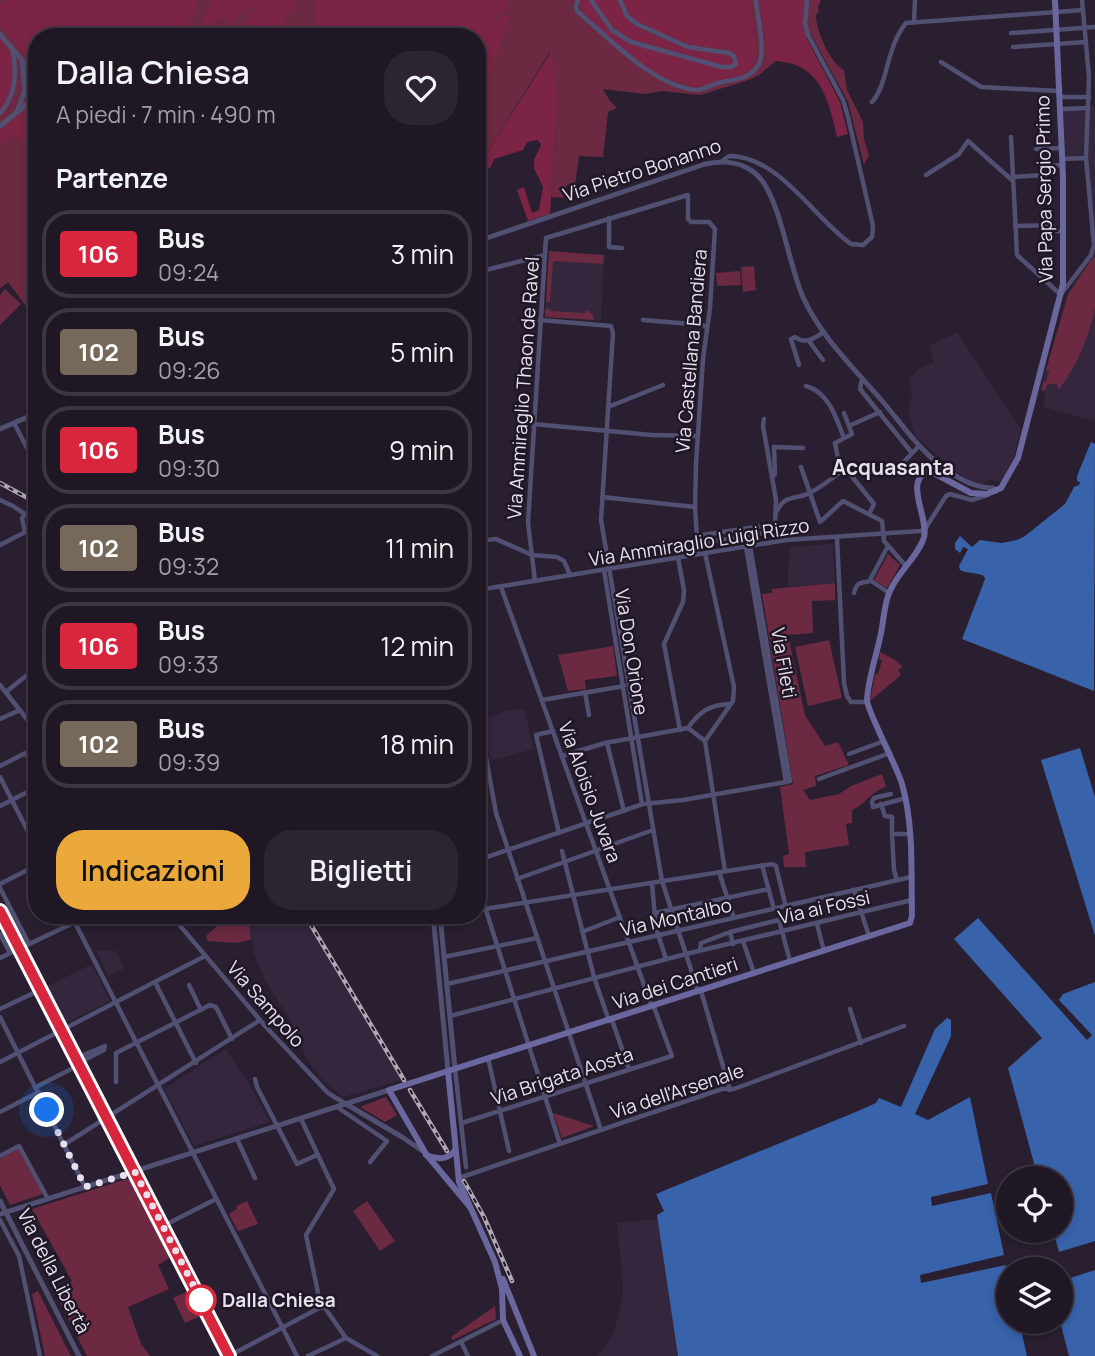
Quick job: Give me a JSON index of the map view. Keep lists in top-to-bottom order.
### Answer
{
  "streets": {
    "main road": ["Via Papa Sergio Primo", "Via dei Cantieri"],
    "street": [
      "Via Pietro Bonanno",
      "Via Castellana Bandiera",
      "Via Ammiraglio Thaon de Ravel",
      "Via Ammiraglio Luigi Rizzo",
      "Via Don Orione",
      "Via Fileti",
      "Via Aloisio Juvara",
      "Via ai Fossi",
      "Via Montalbo",
      "Via Sampolo",
      "Via Brigata Aosta",
      "Via dell'Arsenale",
      "Via della Libertà"
    ]
  },
  "crossings": [
    ["Via Castellana Bandiera", "Via Ammiraglio Thaon de Ravel"],
    ["Via Castellana Bandiera", "Via Ammiraglio Luigi Rizzo"],
    ["Via Ammiraglio Thaon de Ravel", "Via Ammiraglio Luigi Rizzo"],
    ["Via Ammiraglio Thaon de Ravel", "Via Don Orione"],
    ["Via Ammiraglio Luigi Rizzo", "Via Don Orione"],
    ["Via Ammiraglio Luigi Rizzo", "Via Fileti"],
    ["Via Ammiraglio Luigi Rizzo", "Via Aloisio Juvara"],
    ["Via Don Orione", "Via Fileti"],
    ["Via Don Orione", "Via Montalbo"],
    ["Via Don Orione", "Via dei Cantieri"],
    ["Via Don Orione", "Via dell'Arsenale"],
    ["Via Fileti", "Via Aloisio Juvara"],
    ["Via Aloisio Juvara", "Via Montalbo"],
    ["Via Aloisio Juvara", "Via dei Cantieri"],
    ["Via Aloisio Juvara", "Via Brigata Aosta"],
    ["Via ai Fossi", "Via dei Cantieri"]
  ],
  "districts": ["Acquasanta"],
  "places": ["Dalla Chiesa"],
  "lines": ["bus line 106"],
  "page": {
    "heading": [
      ["Dalla Chiesa", "A piedi · 7 min · 490 m"],
      "Partenze"
    ],
    "list": [
      {
        "mark": "106",
        "name": "Bus",
        "note": "09:24",
        "value": "3 min"
      },
      {
        "mark": "102",
        "name": "Bus",
        "note": "09:26",
        "value": "5 min"
      },
      {
        "mark": "106",
        "name": "Bus",
        "note": "09:30",
        "value": "9 min"
      },
      {
        "mark": "102",
        "name": "Bus",
        "note": "09:32",
        "value": "11 min"
      },
      {
        "mark": "106",
        "name": "Bus",
        "note": "09:33",
        "value": "12 min"
      },
      {
        "mark": "102",
        "name": "Bus",
        "note": "09:39",
        "value": "18 min"
      }
    ],
    "buttons": ["Indicazioni", "Biglietti"]
  }
}
